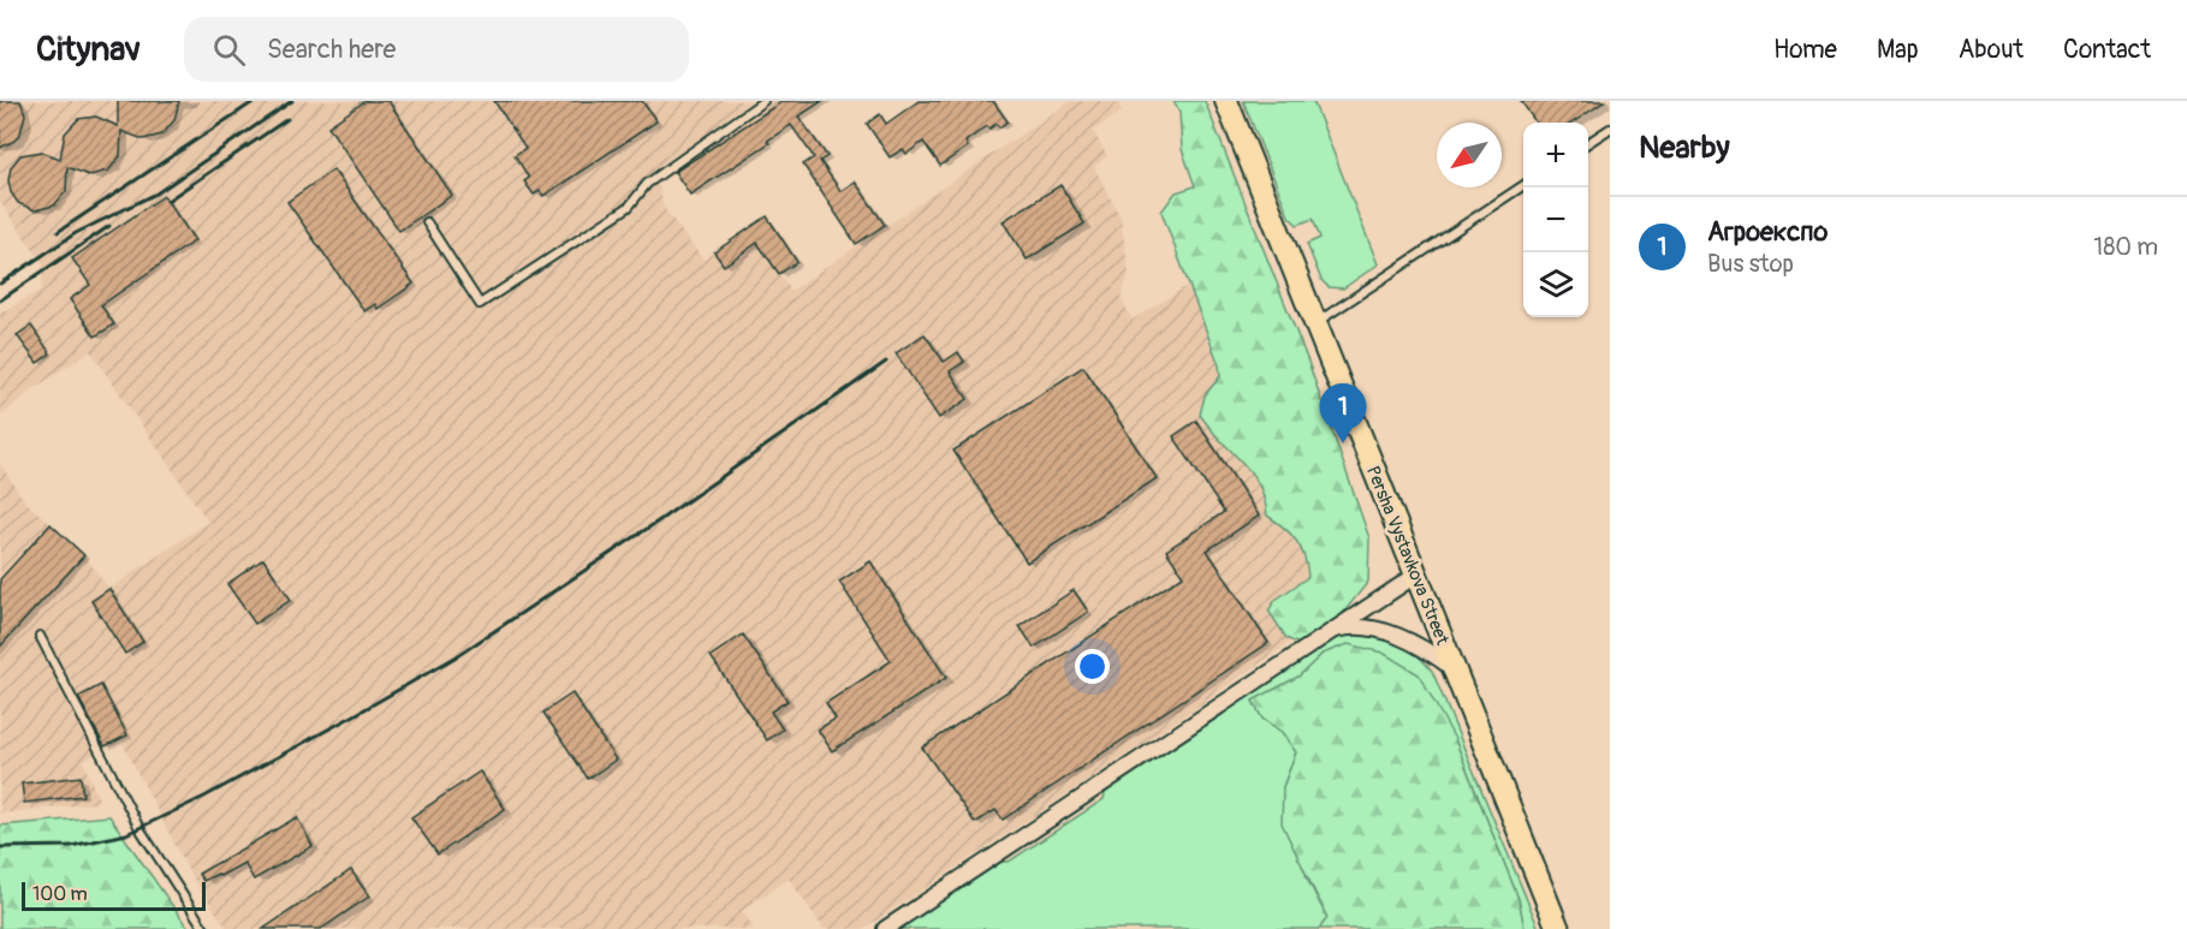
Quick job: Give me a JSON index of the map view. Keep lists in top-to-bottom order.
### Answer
{
  "streets": {
    "main road": ["Persha Vystavkova Street"]
  },
  "scale_bar": "100 m",
  "north": "bottom left",
  "page": {
    "header": "Citynav",
    "search": "Search here",
    "nav": [
      "Home",
      "Map",
      "About",
      "Contact"
    ],
    "heading": "Nearby",
    "map_buttons": ["+", "−"],
    "list": [
      {
        "mark": "1",
        "name": "Агроекспо",
        "note": "Bus stop",
        "value": "180 m"
      }
    ],
    "pins": "1",
    "scale": "100 m"
  }
}
